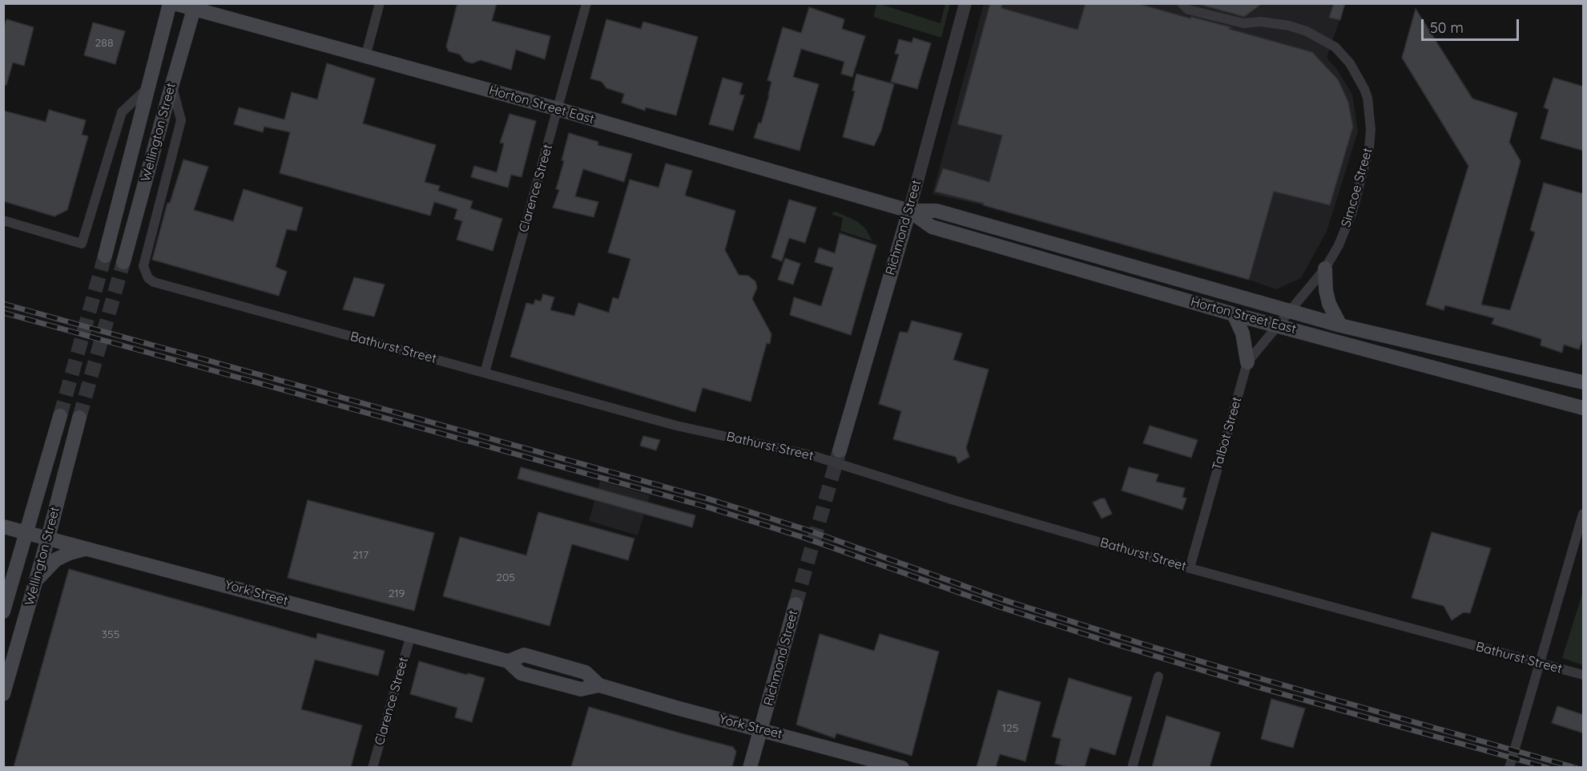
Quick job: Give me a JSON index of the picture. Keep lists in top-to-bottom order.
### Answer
{
  "streets": {
    "main road": [
      "Horton Street East",
      "Wellington Street",
      "Richmond Street",
      "York Street"
    ],
    "street": [
      "Simcoe Street",
      "Clarence Street",
      "Bathurst Street",
      "Talbot Street"
    ]
  },
  "crossings": [
    ["Horton Street East", "Wellington Street"],
    ["Horton Street East", "Simcoe Street"],
    ["Horton Street East", "Clarence Street"],
    ["Horton Street East", "Richmond Street"],
    ["Horton Street East", "Talbot Street"],
    ["Wellington Street", "Bathurst Street"],
    ["Wellington Street", "York Street"],
    ["Simcoe Street", "Talbot Street"],
    ["Clarence Street", "Bathurst Street"],
    ["Clarence Street", "York Street"],
    ["Richmond Street", "York Street"],
    ["Bathurst Street", "Talbot Street"]
  ],
  "house_numbers": [
    "288",
    "217",
    "205",
    "219",
    "355",
    "125"
  ],
  "scale_bar": "50 m"
}
